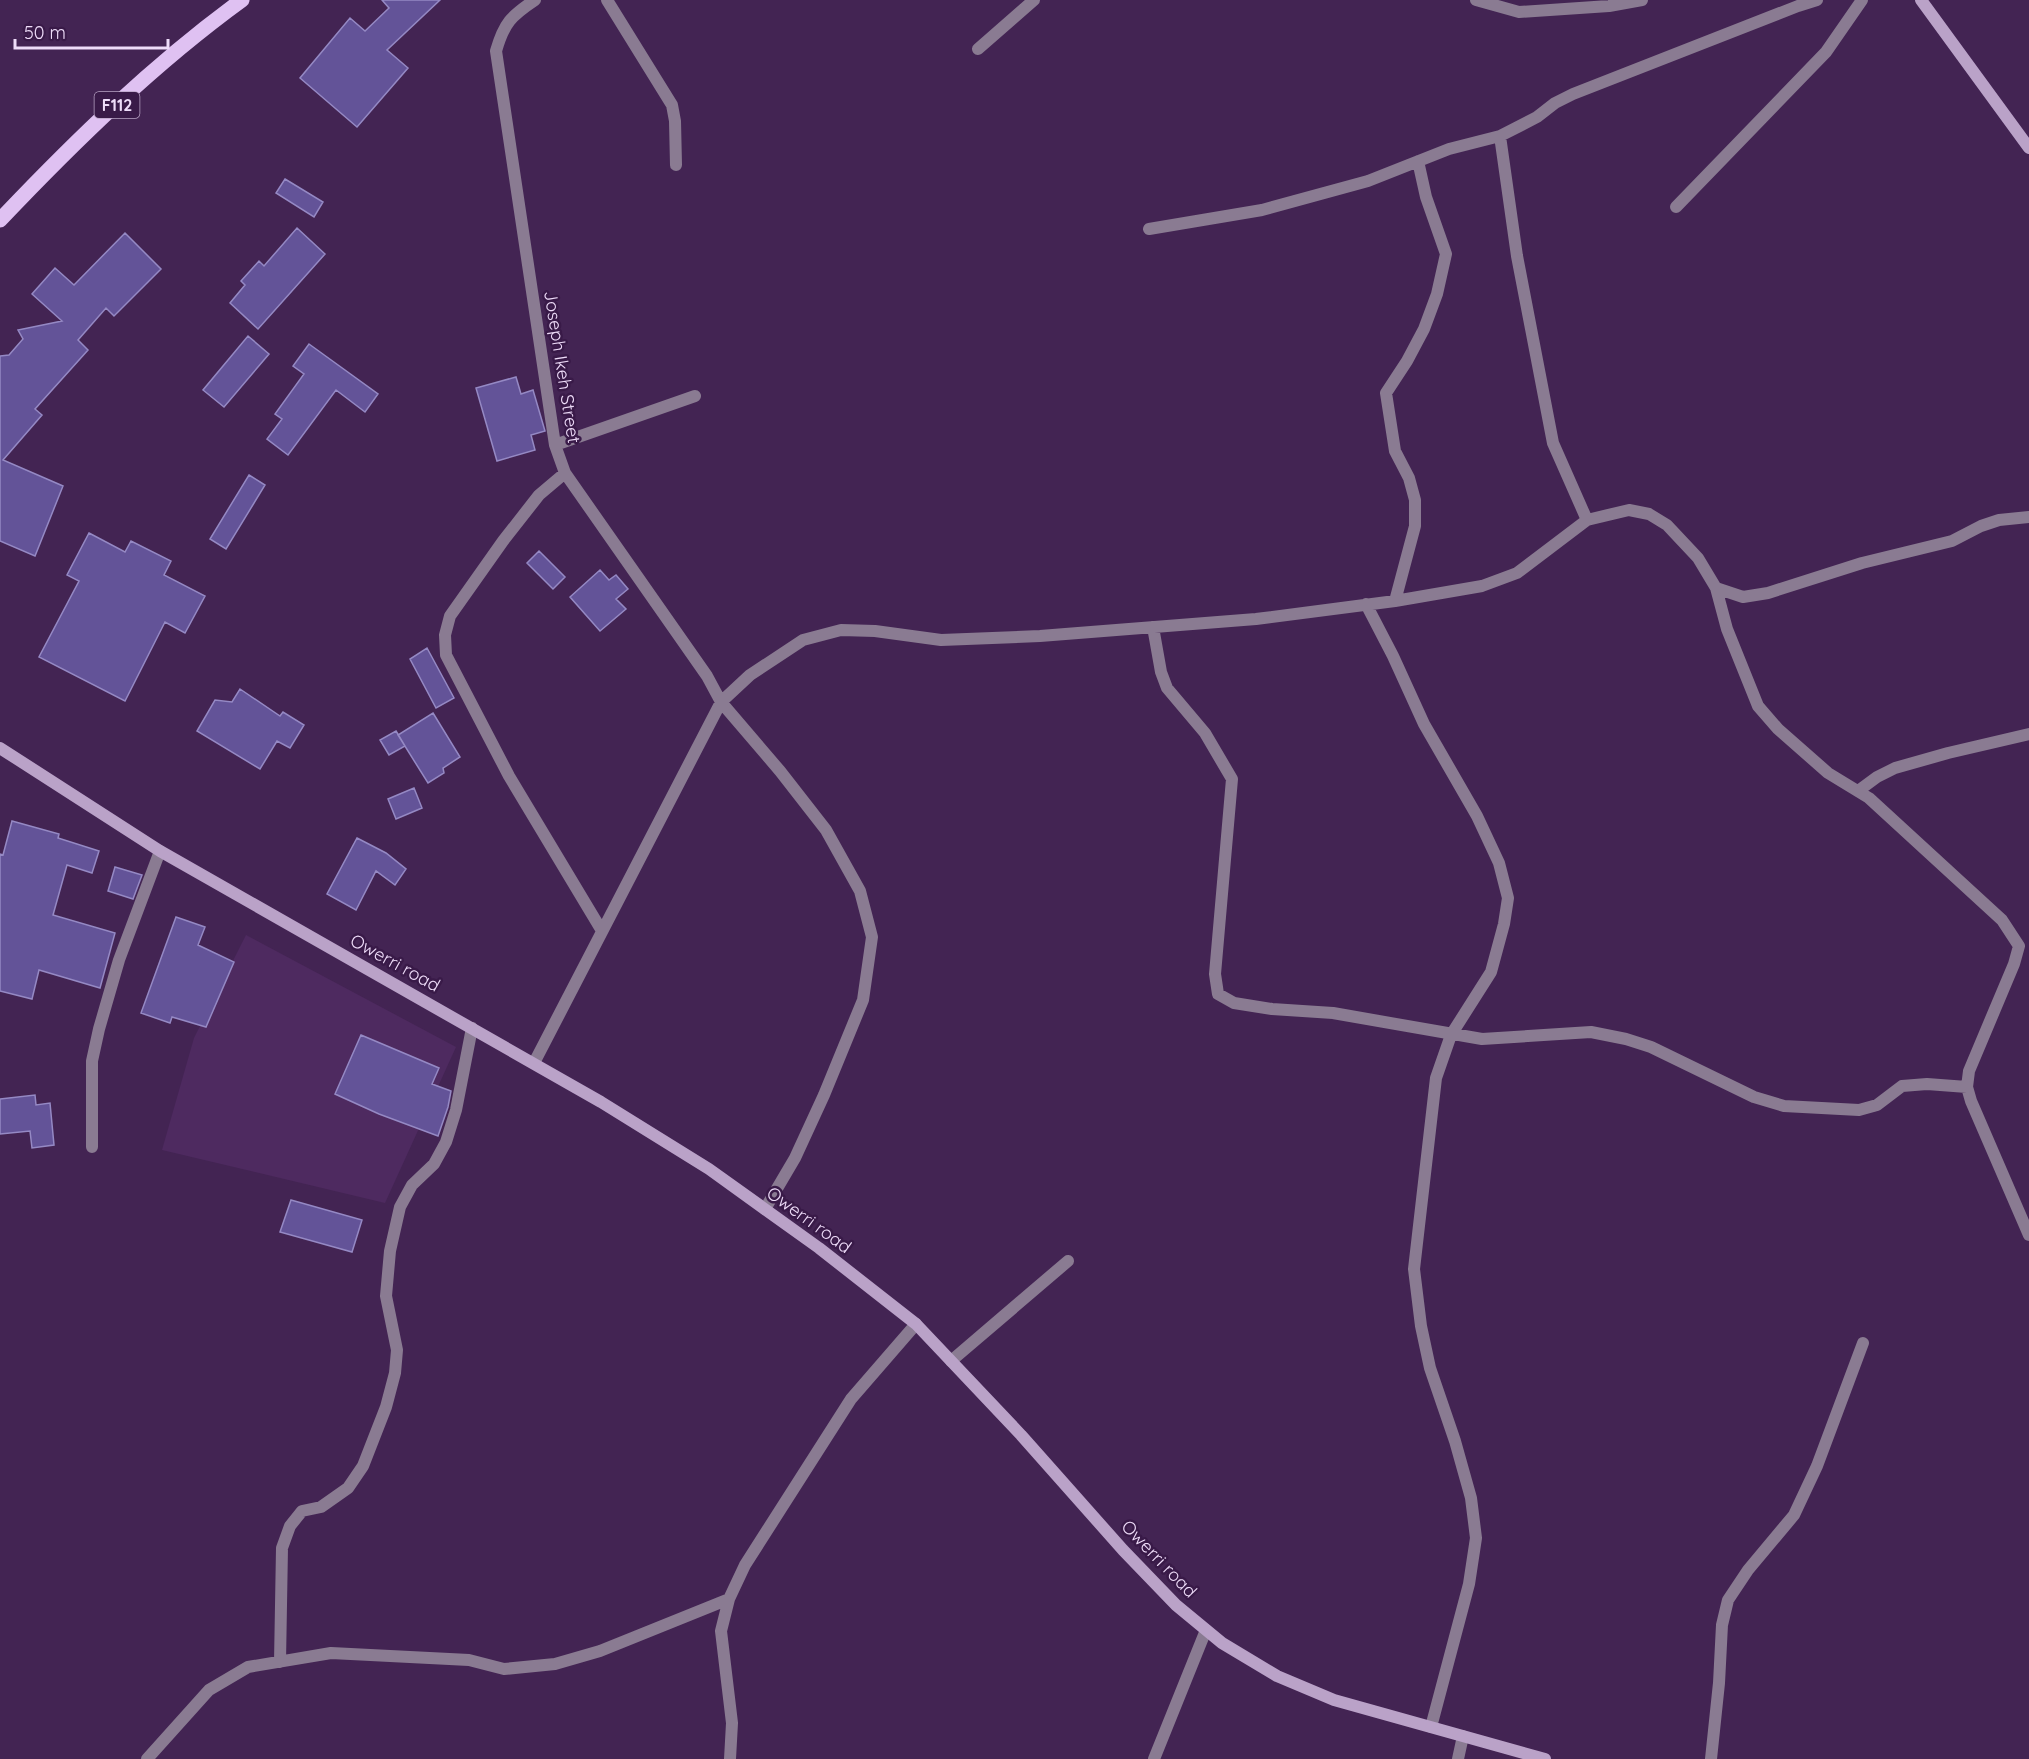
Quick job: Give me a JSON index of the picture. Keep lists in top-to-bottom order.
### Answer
{
  "streets": {
    "main road": ["F112", "Owerri road"],
    "street": ["Joseph Ikeh Street"]
  },
  "crossings": [
    ["Joseph Ikeh Street", "Owerri road"]
  ],
  "scale_bar": "50 m"
}
